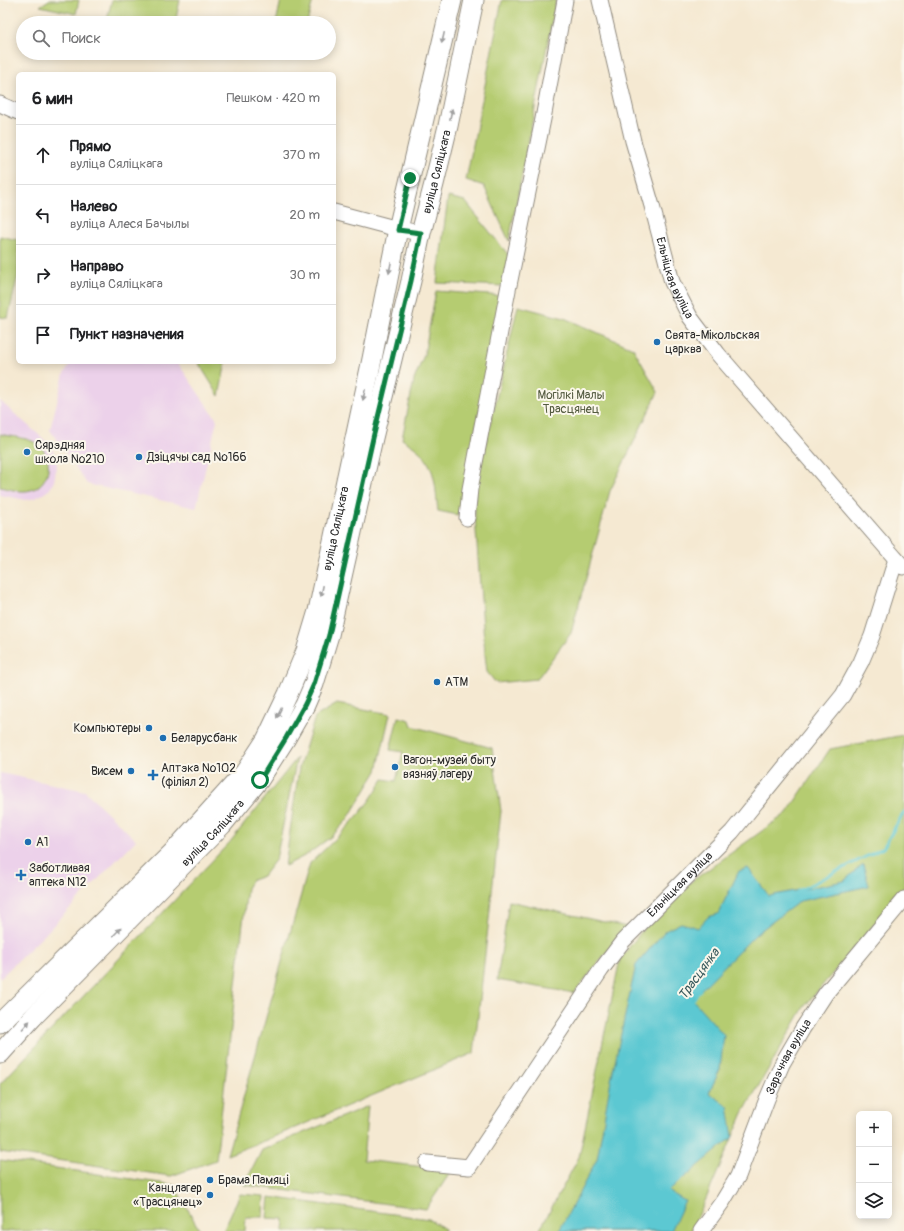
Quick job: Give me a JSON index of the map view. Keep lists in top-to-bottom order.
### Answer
{
  "streets": {
    "main road": ["вуліца Сяліцкага"],
    "street": ["Ельніцкая вуліца", "Зарэчная вуліца"]
  },
  "water": ["Трасцянка"],
  "parks": ["Могілкі Малы Трасцянец"],
  "places": {
    "other": [
      "Свята-Мікольская царква",
      "Сярэдняя школа №210",
      "Дзіцячы сад №166",
      "АТМ",
      "Компьютеры",
      "Беларусбанк",
      "Вагон-музей быту вязняў лагеру",
      "Висем",
      "A1",
      "Брама Памяці",
      "Канцлагер «Трасцянец»"
    ],
    "health": ["Аптэка №102 (філіял 2)", "Заботливая аптека N12"]
  },
  "page": {
    "search": "Поиск",
    "heading": ["6 мин", "Пешком · 420 m"],
    "list": [
      ["Прямо", "вуліца Сяліцкага", "370 m"],
      ["Налево", "вуліца Алеся Бачылы", "20 m"],
      ["Направо", "вуліца Сяліцкага", "30 m"],
      "Пункт назначения"
    ],
    "map_buttons": ["+", "−"]
  }
}
